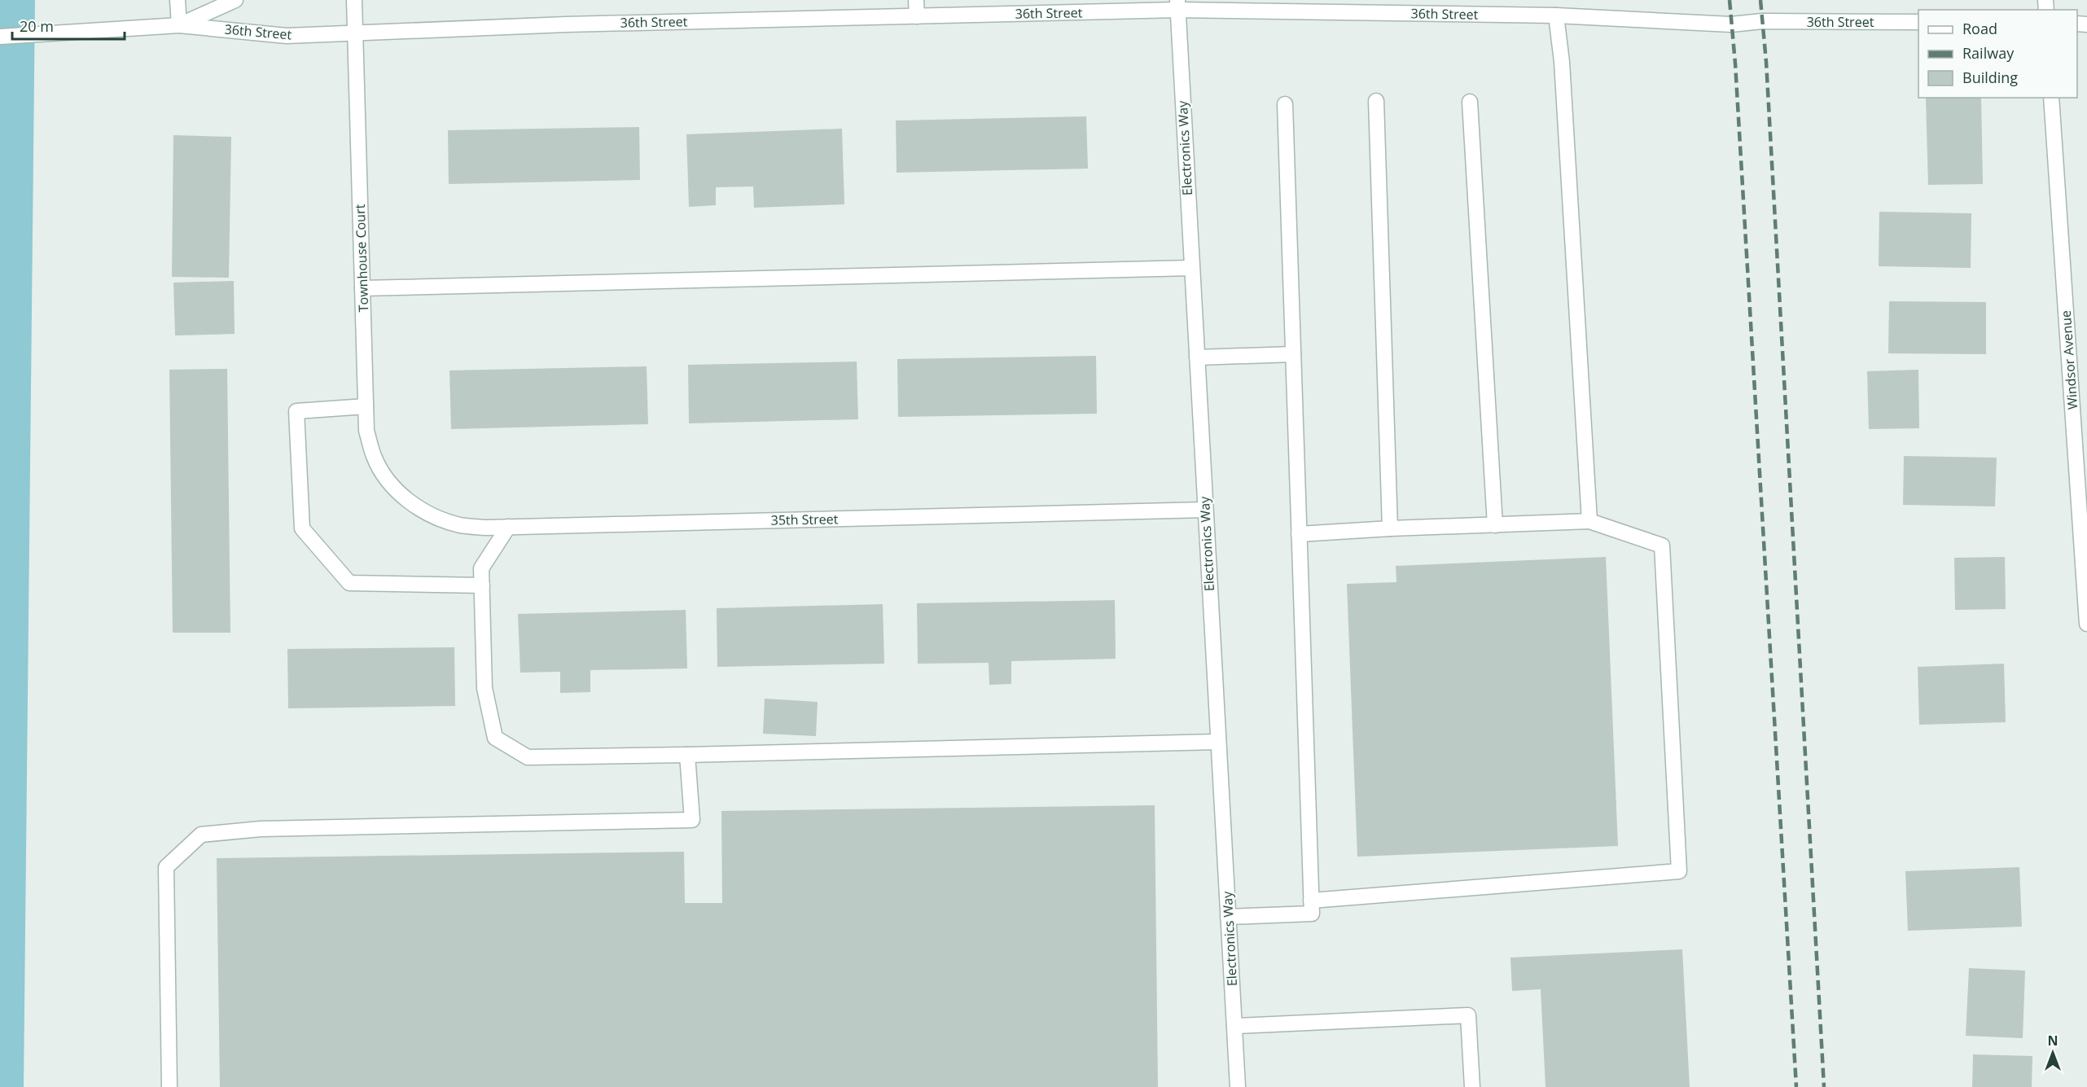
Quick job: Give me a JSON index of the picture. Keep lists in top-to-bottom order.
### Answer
{
  "streets": {
    "street": [
      "36th Street",
      "Electronics Way",
      "Townhouse Court",
      "Windsor Avenue",
      "35th Street"
    ]
  },
  "crossings": [
    ["36th Street", "Electronics Way"],
    ["36th Street", "Townhouse Court"],
    ["Electronics Way", "35th Street"],
    ["Townhouse Court", "35th Street"]
  ],
  "legend": ["Road", "Railway", "Building"],
  "scale_bar": "20 m",
  "north": "top"
}
